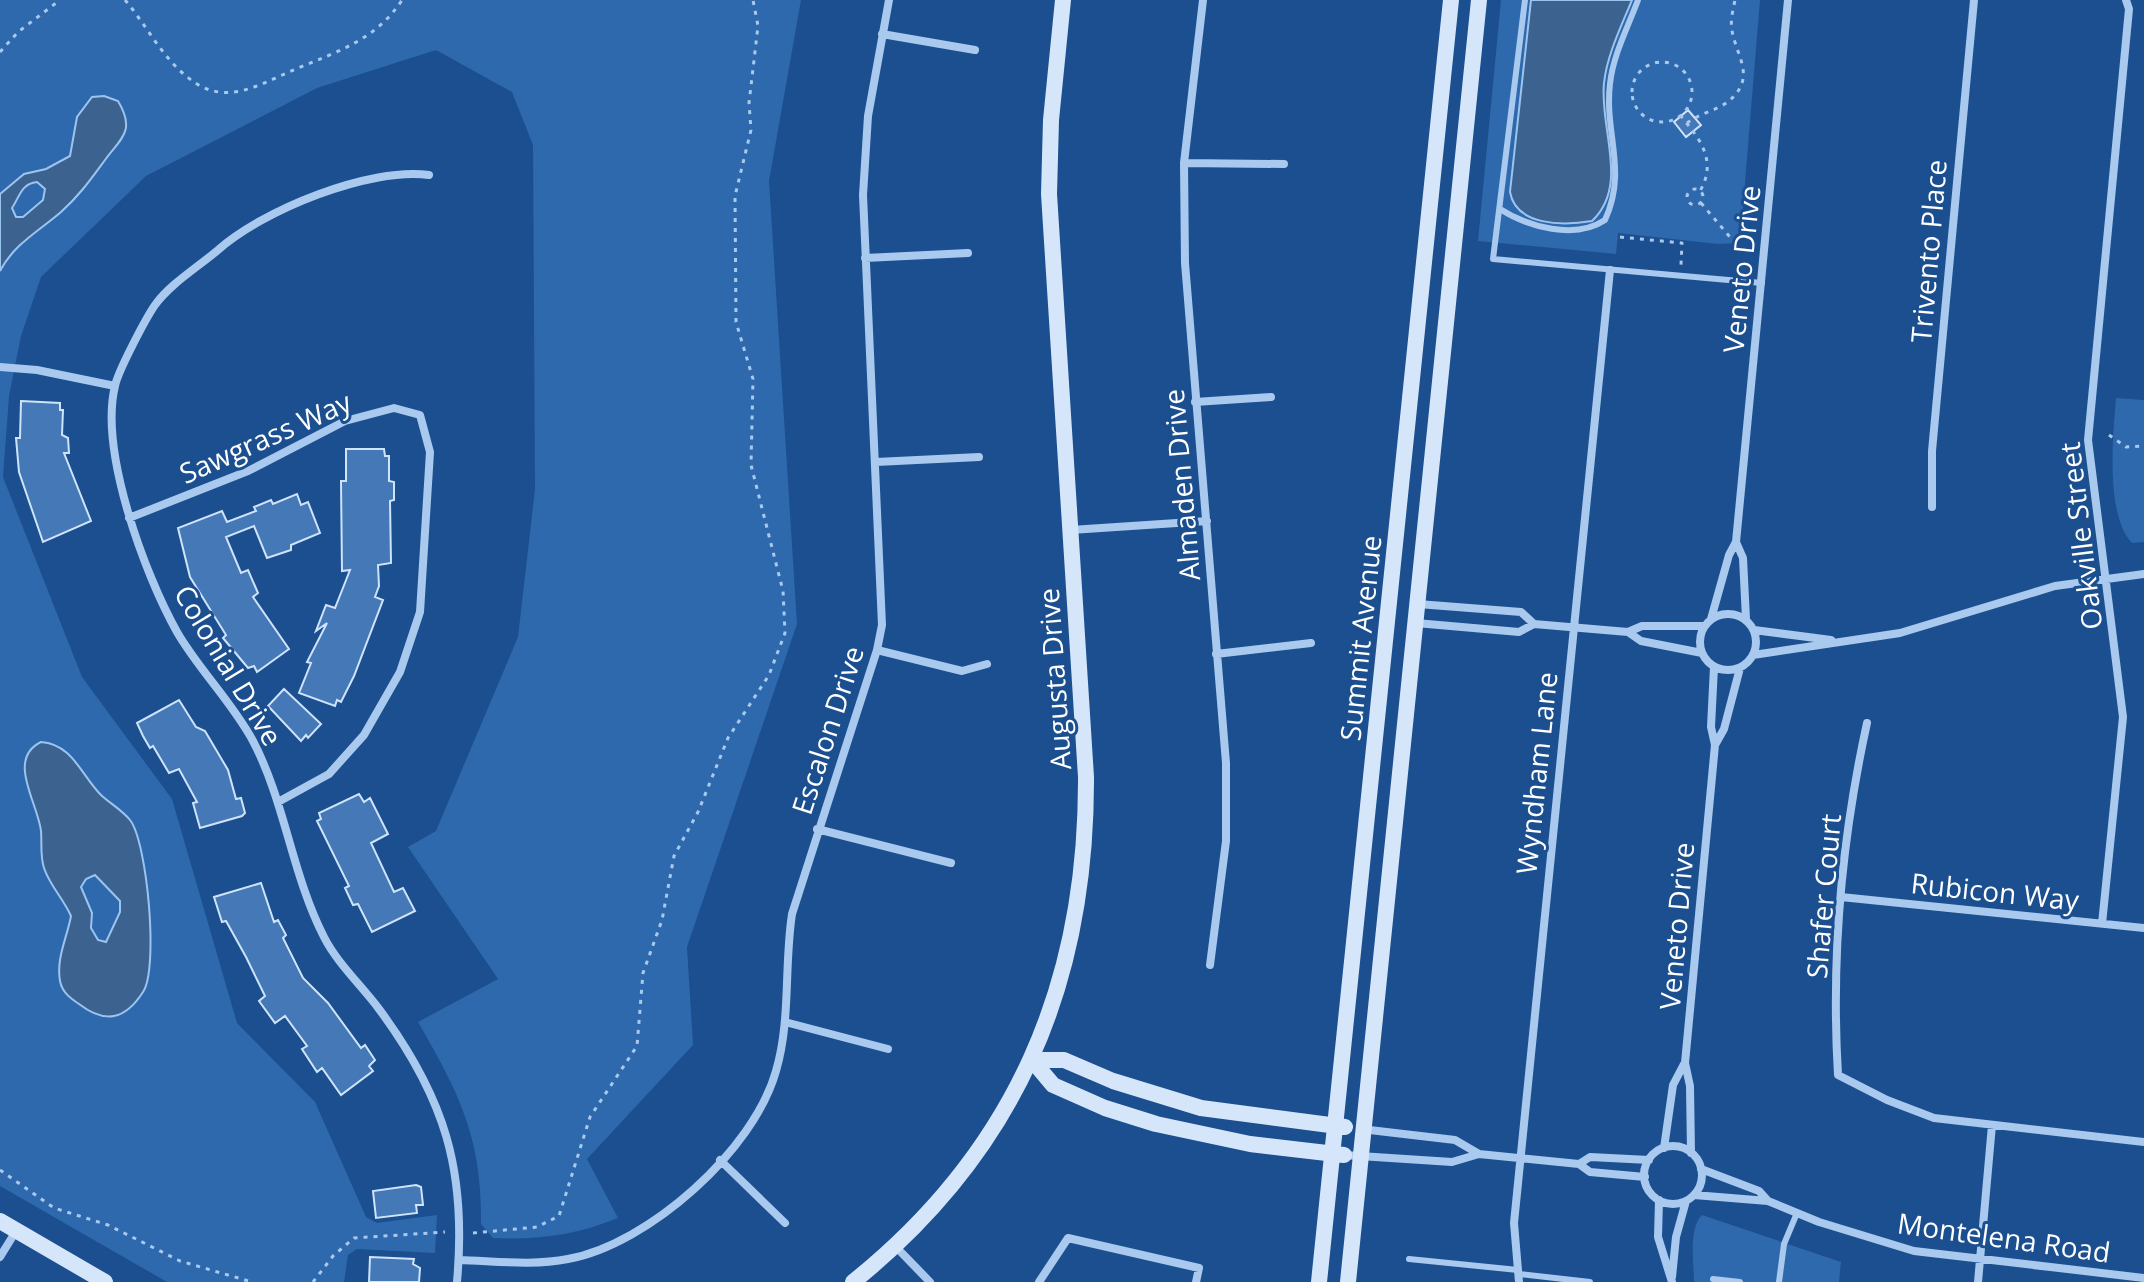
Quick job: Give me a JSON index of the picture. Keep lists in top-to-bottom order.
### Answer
{
  "streets": {
    "main road": ["Summit Avenue", "Augusta Drive"],
    "street": [
      "Trivento Place",
      "Veneto Drive",
      "Sawgrass Way",
      "Almaden Drive",
      "Oakville Street",
      "Colonial Drive",
      "Escalon Drive",
      "Wyndham Lane",
      "Rubicon Way",
      "Shafer Court",
      "Montelena Road"
    ]
  },
  "crossings": [
    ["Veneto Drive", "Montelena Road"],
    ["Sawgrass Way", "Colonial Drive"],
    ["Oakville Street", "Rubicon Way"],
    ["Colonial Drive", "Escalon Drive"],
    ["Rubicon Way", "Shafer Court"]
  ]
}
